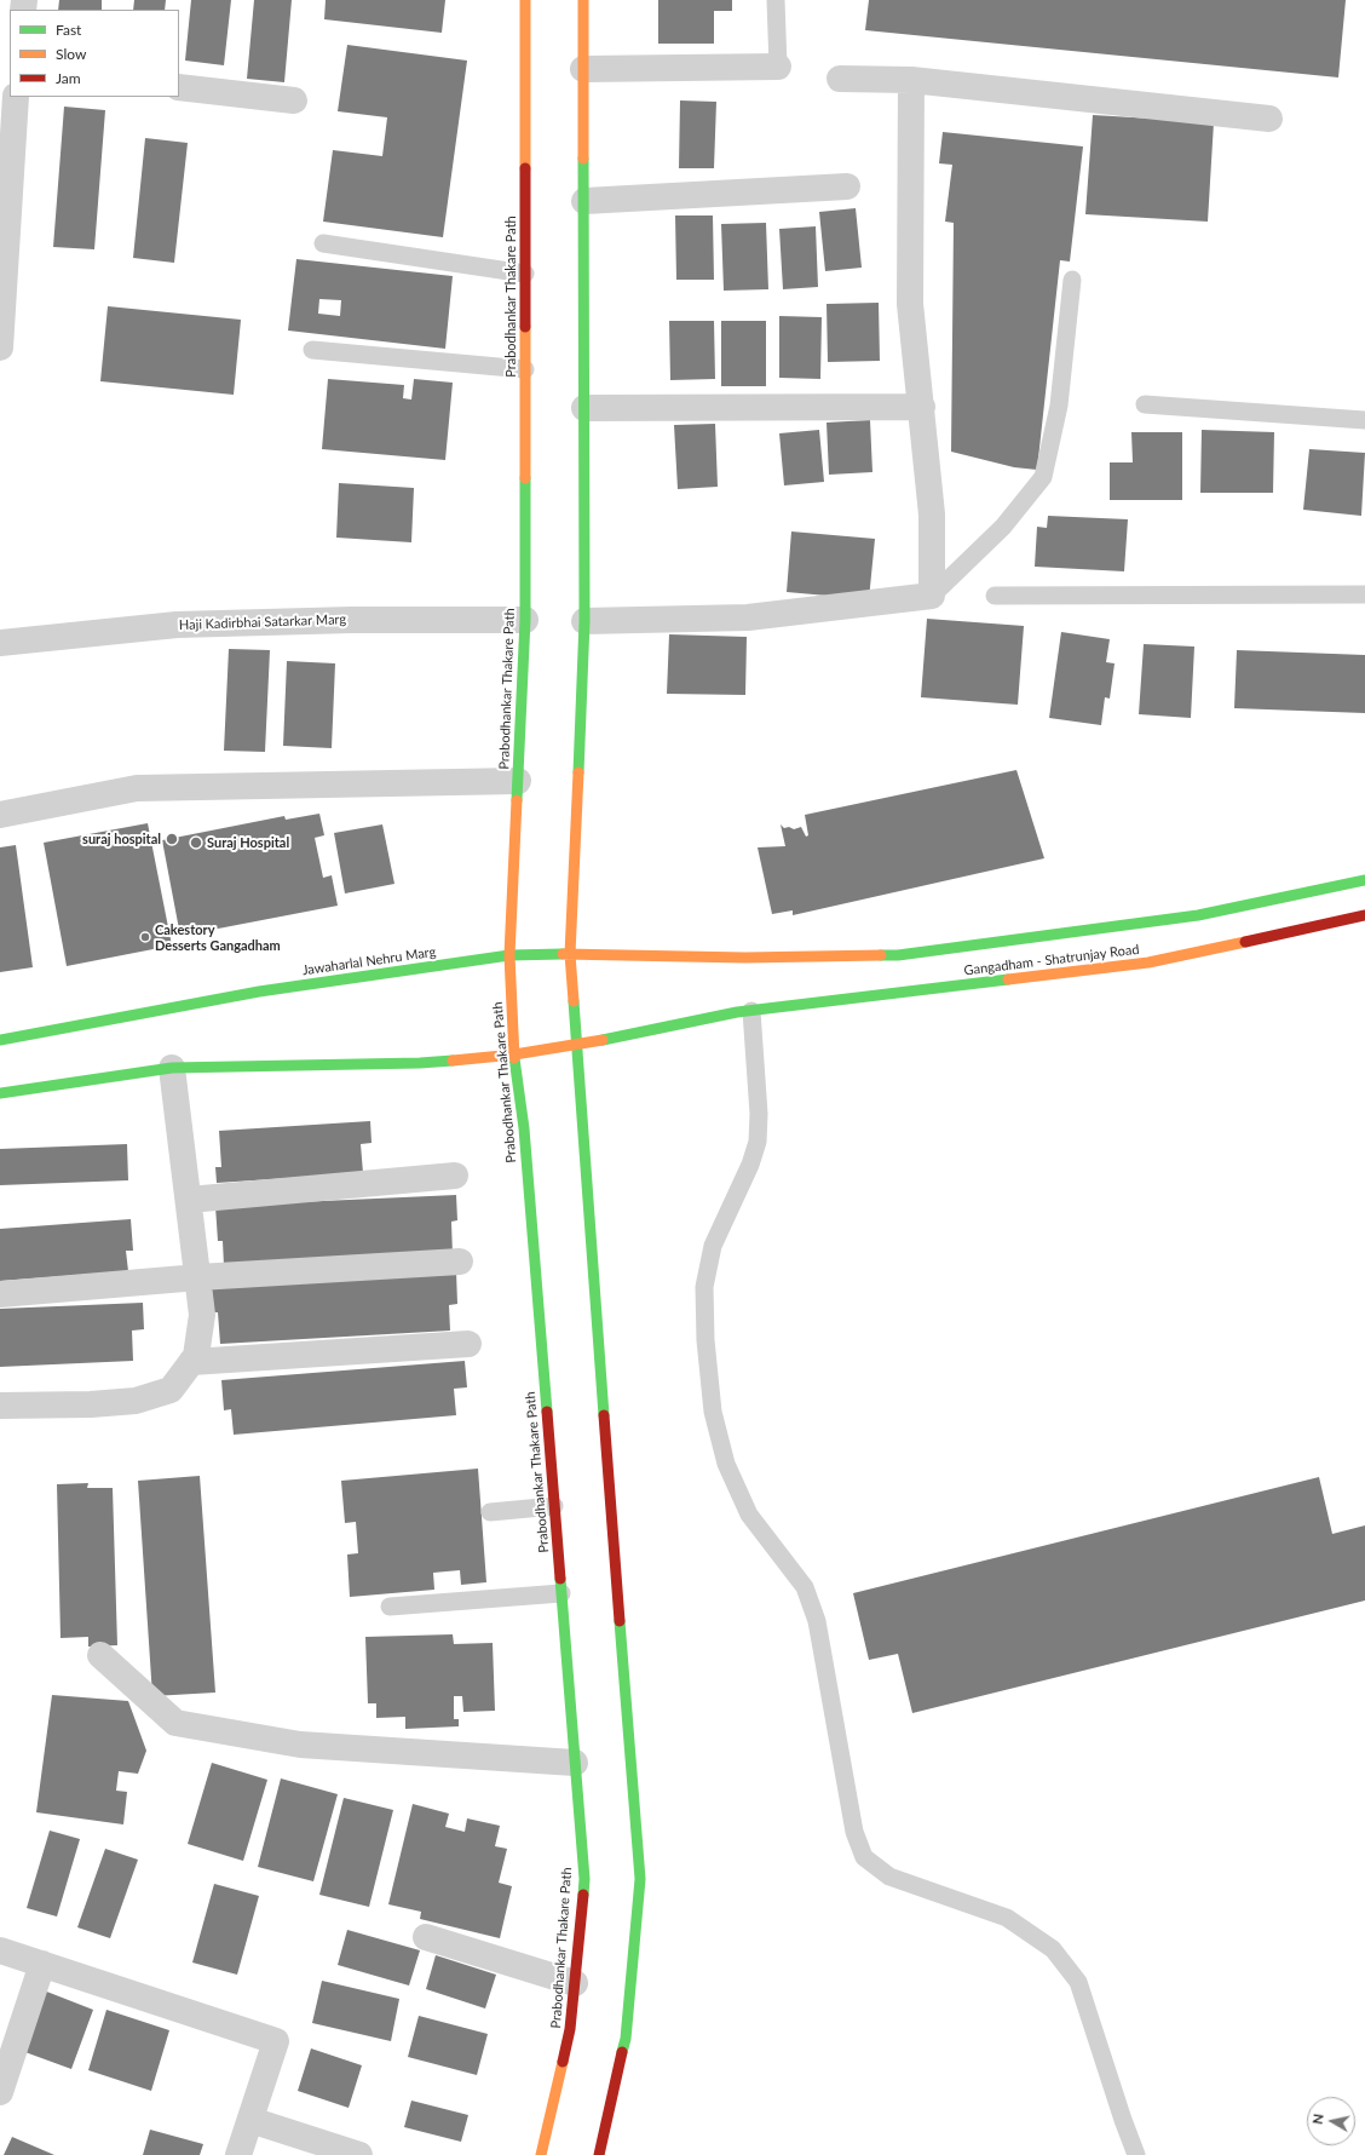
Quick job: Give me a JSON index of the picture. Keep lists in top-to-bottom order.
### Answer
{
  "streets": {
    "main road": ["Prabodhankar Thakare Path", "Gangadham - Shatrunjay Road", "Jawaharlal Nehru Marg"],
    "street": ["Haji Kadirbhai Satarkar Marg"]
  },
  "crossings": [
    ["Prabodhankar Thakare Path", "Haji Kadirbhai Satarkar Marg"],
    ["Prabodhankar Thakare Path", "Jawaharlal Nehru Marg"],
    ["Gangadham - Shatrunjay Road", "Jawaharlal Nehru Marg"]
  ],
  "places": ["suraj hospital", "Suraj Hospital", "Cakestory Desserts Gangadham"],
  "legend": ["Fast", "Slow", "Jam"],
  "north": "left"
}
